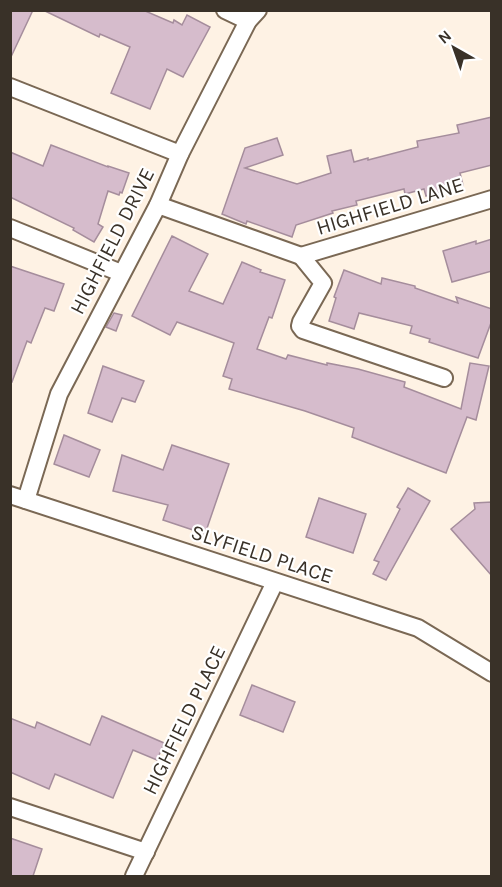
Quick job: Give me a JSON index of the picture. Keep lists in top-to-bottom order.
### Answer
{
  "streets": {
    "street": [
      "HIGHFIELD LANE",
      "HIGHFIELD DRIVE",
      "SLYFIELD PLACE",
      "HIGHFIELD PLACE"
    ]
  },
  "crossings": [
    ["HIGHFIELD DRIVE", "SLYFIELD PLACE"],
    ["SLYFIELD PLACE", "HIGHFIELD PLACE"]
  ],
  "north": "top left"
}
